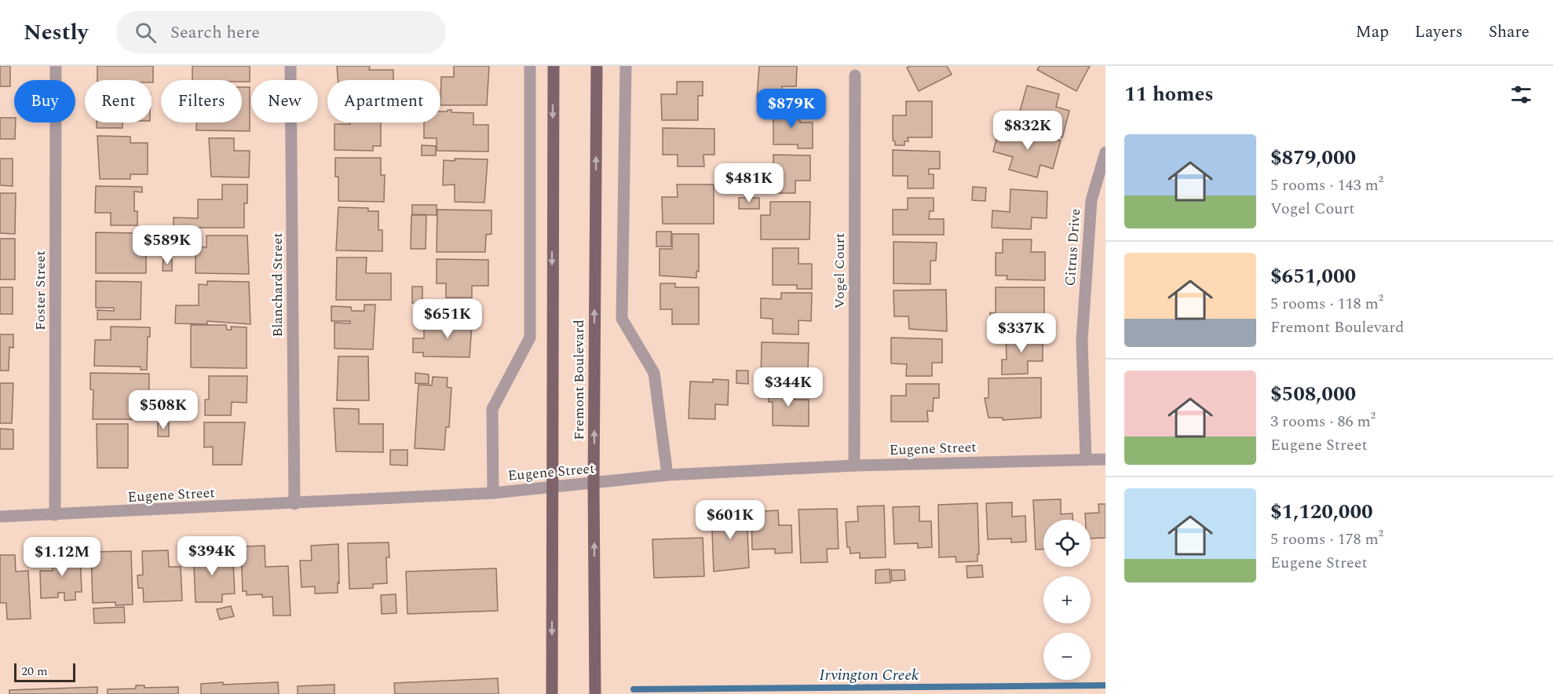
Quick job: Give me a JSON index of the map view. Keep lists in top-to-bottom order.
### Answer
{
  "streets": {
    "main road": ["Fremont Boulevard"],
    "street": [
      "Citrus Drive",
      "Vogel Court",
      "Blanchard Street",
      "Foster Street",
      "Eugene Street"
    ]
  },
  "crossings": [
    ["Citrus Drive", "Eugene Street"],
    ["Vogel Court", "Eugene Street"],
    ["Blanchard Street", "Eugene Street"],
    ["Foster Street", "Eugene Street"],
    ["Fremont Boulevard", "Eugene Street"]
  ],
  "water": ["Irvington Creek"],
  "scale_bar": "20 m",
  "page": {
    "header": "Nestly",
    "search": "Search here",
    "nav": ["Map", "Layers", "Share"],
    "heading": "11 homes",
    "chip": [
      "Buy",
      "Rent",
      "Filters",
      "New",
      "Apartment"
    ],
    "price": [
      "$879K",
      "$832K",
      "$481K",
      "$589K",
      "$651K",
      "$337K",
      "$344K",
      "$508K",
      "$601K",
      "$394K",
      "$1.12M"
    ],
    "list": [
      {
        "name": "$879,000",
        "note": "5 rooms · 143 m² · Vogel Court"
      },
      {
        "name": "$651,000",
        "note": "5 rooms · 118 m² · Fremont Boulevard"
      },
      {
        "name": "$508,000",
        "note": "3 rooms · 86 m² · Eugene Street"
      },
      {
        "name": "$1,120,000",
        "note": "5 rooms · 178 m² · Eugene Street"
      }
    ],
    "map_buttons": ["+", "−"],
    "scale": "20 m"
  }
}
